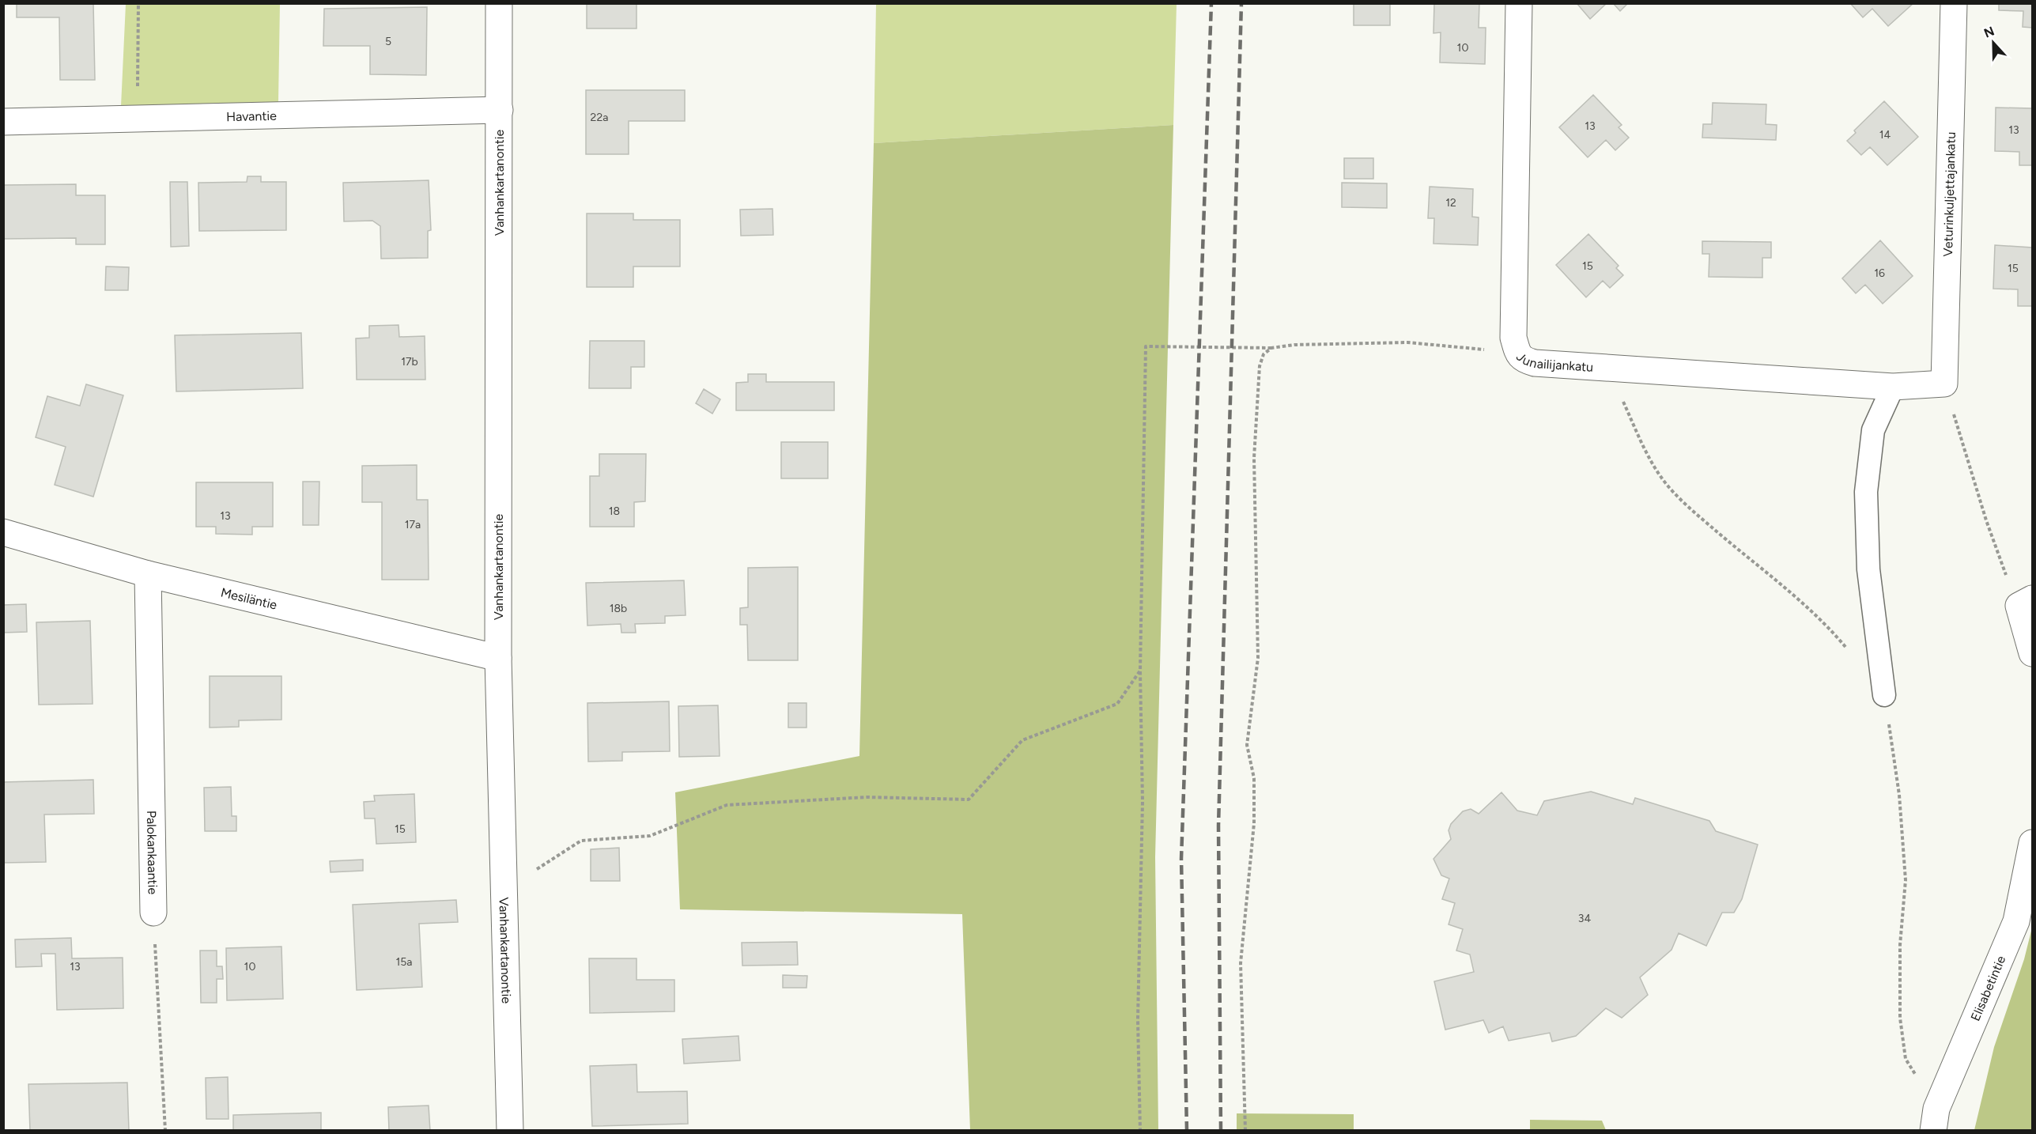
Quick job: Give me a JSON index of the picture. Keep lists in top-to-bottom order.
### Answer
{
  "streets": {
    "street": [
      "Havantie",
      "Vanhankartanontie",
      "Veturinkuljettajankatu",
      "Junailijankatu",
      "Mesiläntie",
      "Palokankaantie",
      "Elisabetintie"
    ]
  },
  "crossings": [
    ["Havantie", "Vanhankartanontie"],
    ["Vanhankartanontie", "Mesiläntie"],
    ["Veturinkuljettajankatu", "Junailijankatu"],
    ["Mesiläntie", "Palokankaantie"]
  ],
  "house_numbers": [
    "5",
    "10",
    "22a",
    "13",
    "13",
    "14",
    "12",
    "15",
    "15",
    "16",
    "17b",
    "18",
    "13",
    "17a",
    "18b",
    "15",
    "34",
    "15a",
    "13",
    "10"
  ],
  "north": "top"
}
